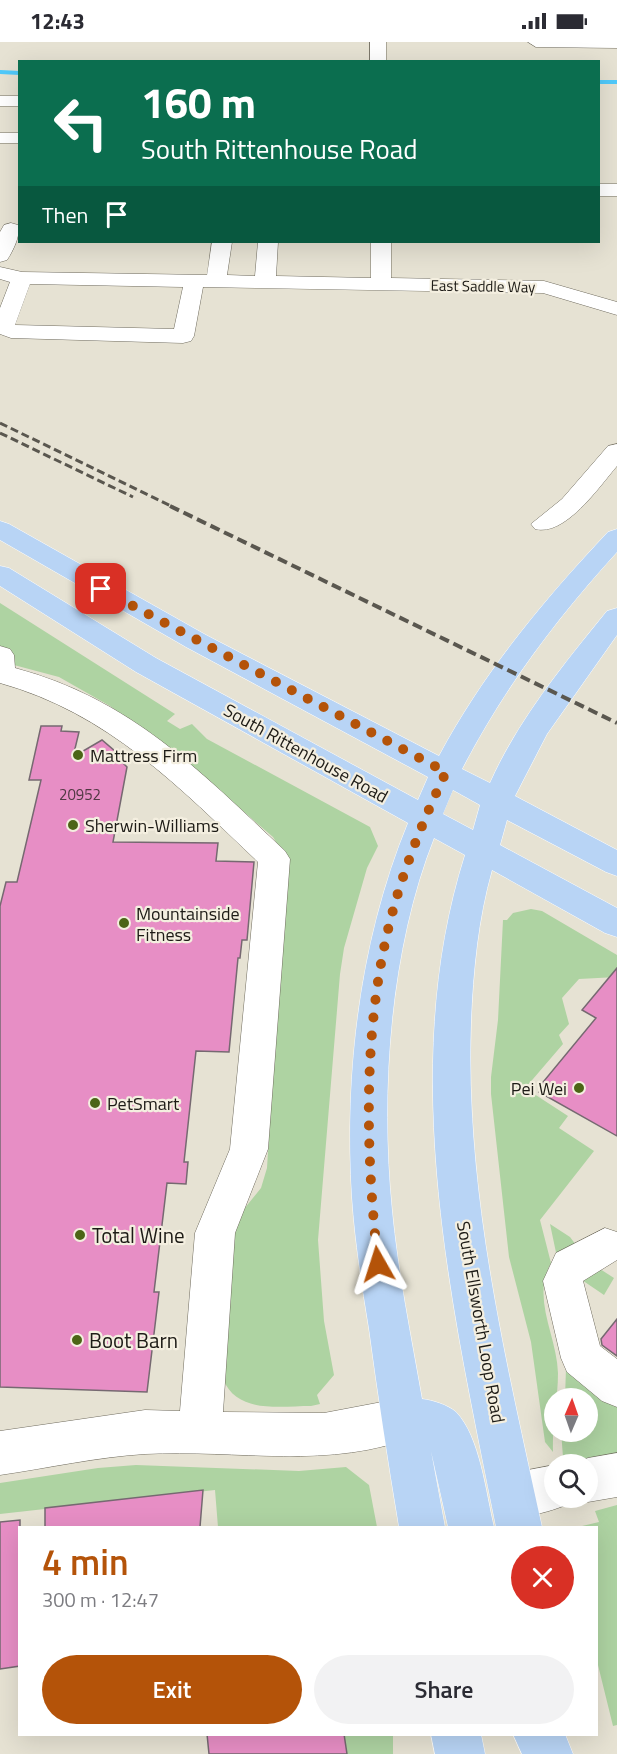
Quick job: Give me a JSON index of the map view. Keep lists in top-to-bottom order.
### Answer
{
  "streets": {
    "main road": ["South Rittenhouse Road", "South Ellsworth Loop Road"],
    "street": ["East Saddle Way"]
  },
  "crossings": [
    ["South Rittenhouse Road", "South Ellsworth Loop Road"]
  ],
  "places": [
    "Mattress Firm",
    "Sherwin-Williams",
    "Mountainside Fitness",
    "Pei Wei",
    "PetSmart",
    "Total Wine",
    "Boot Barn"
  ],
  "house_numbers": ["20952"],
  "north": "top",
  "page": {
    "status": "12:43",
    "turn": ["160 m", "South Rittenhouse Road"],
    "then": "Then",
    "heading": ["4 min", "300 m · 12:47"],
    "buttons": ["Exit", "Share"]
  }
}
